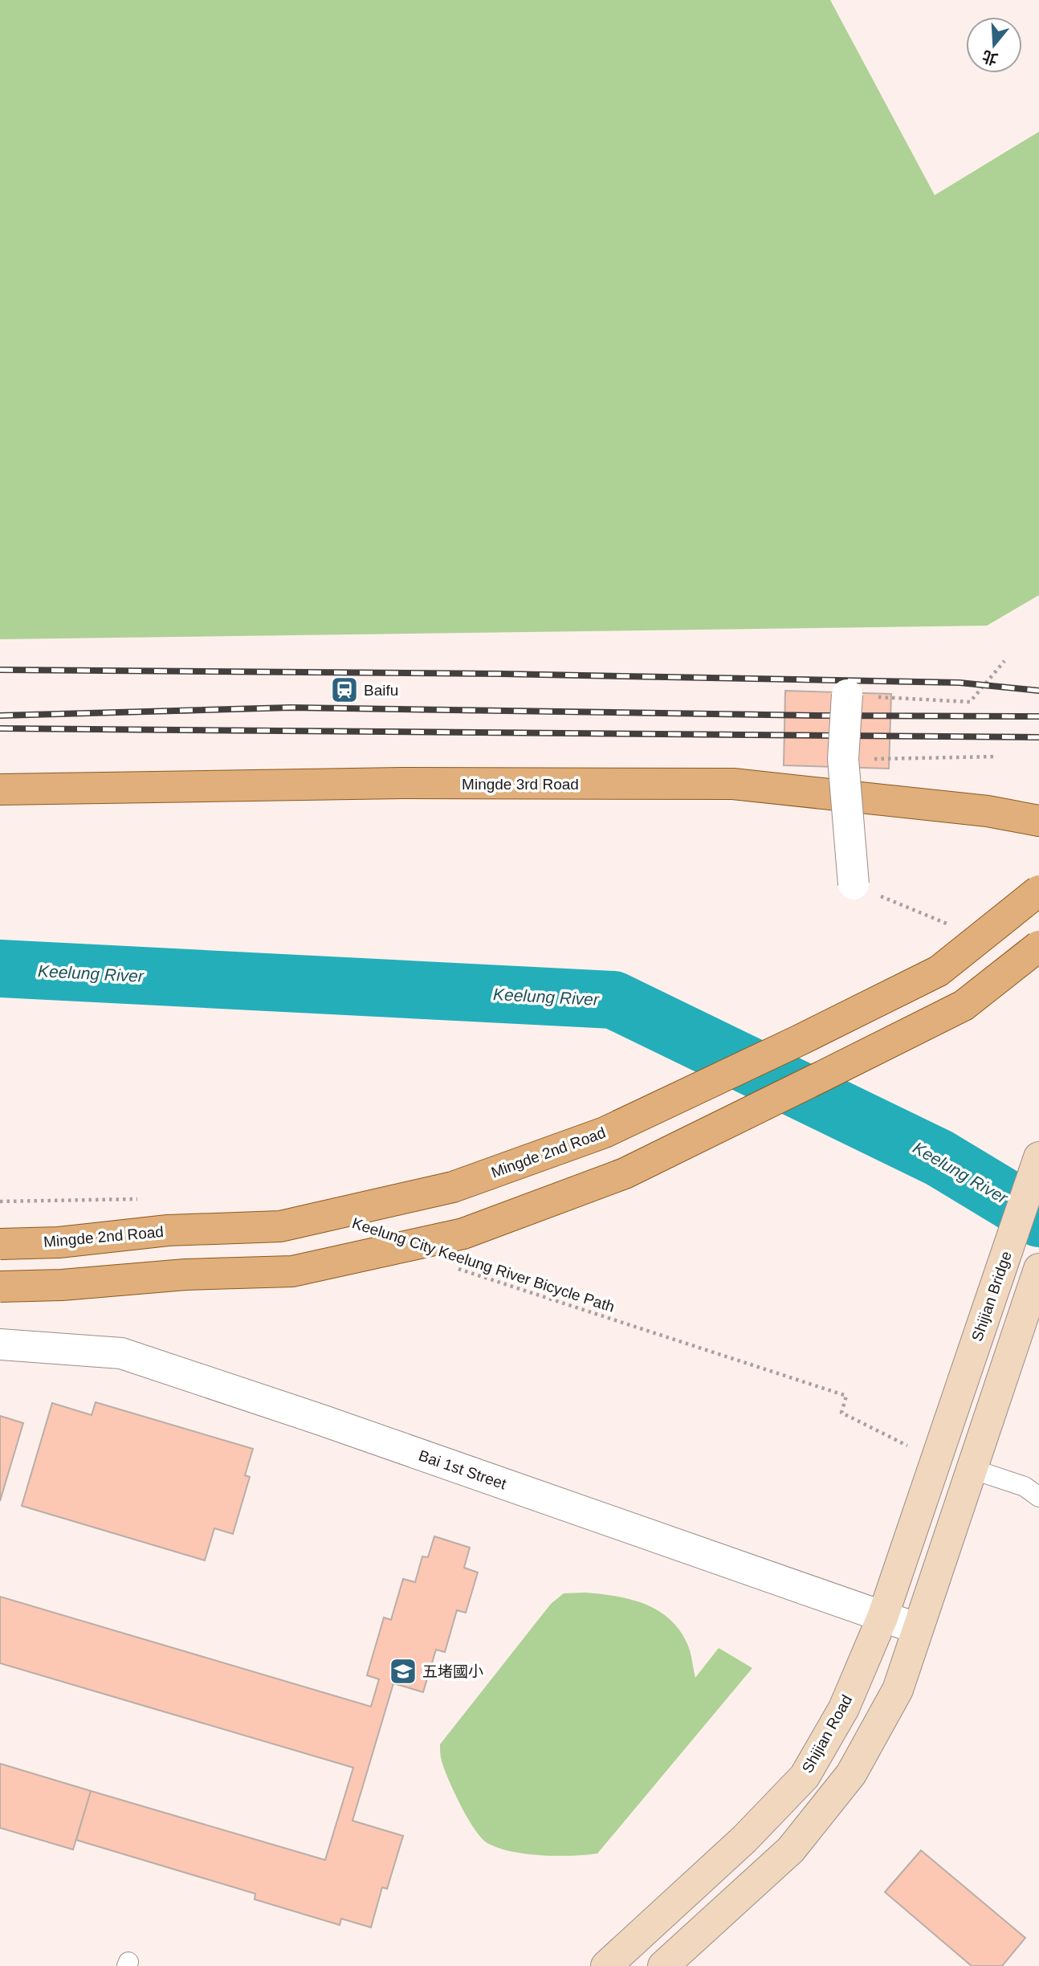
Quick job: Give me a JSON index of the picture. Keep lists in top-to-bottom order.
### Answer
{
  "streets": {
    "main road": ["Mingde 3rd Road", "Mingde 2nd Road"],
    "street": ["Shijian Bridge", "Bai 1st Street", "Shijian Road"],
    "path": ["Keelung City Keelung River Bicycle Path"]
  },
  "crossings": [
    ["Shijian Bridge", "Shijian Road"],
    ["Bai 1st Street", "Shijian Road"]
  ],
  "water": ["Keelung River"],
  "places": {
    "station": ["Baifu"],
    "school or university": ["五堵國小"]
  },
  "north": "bottom"
}
